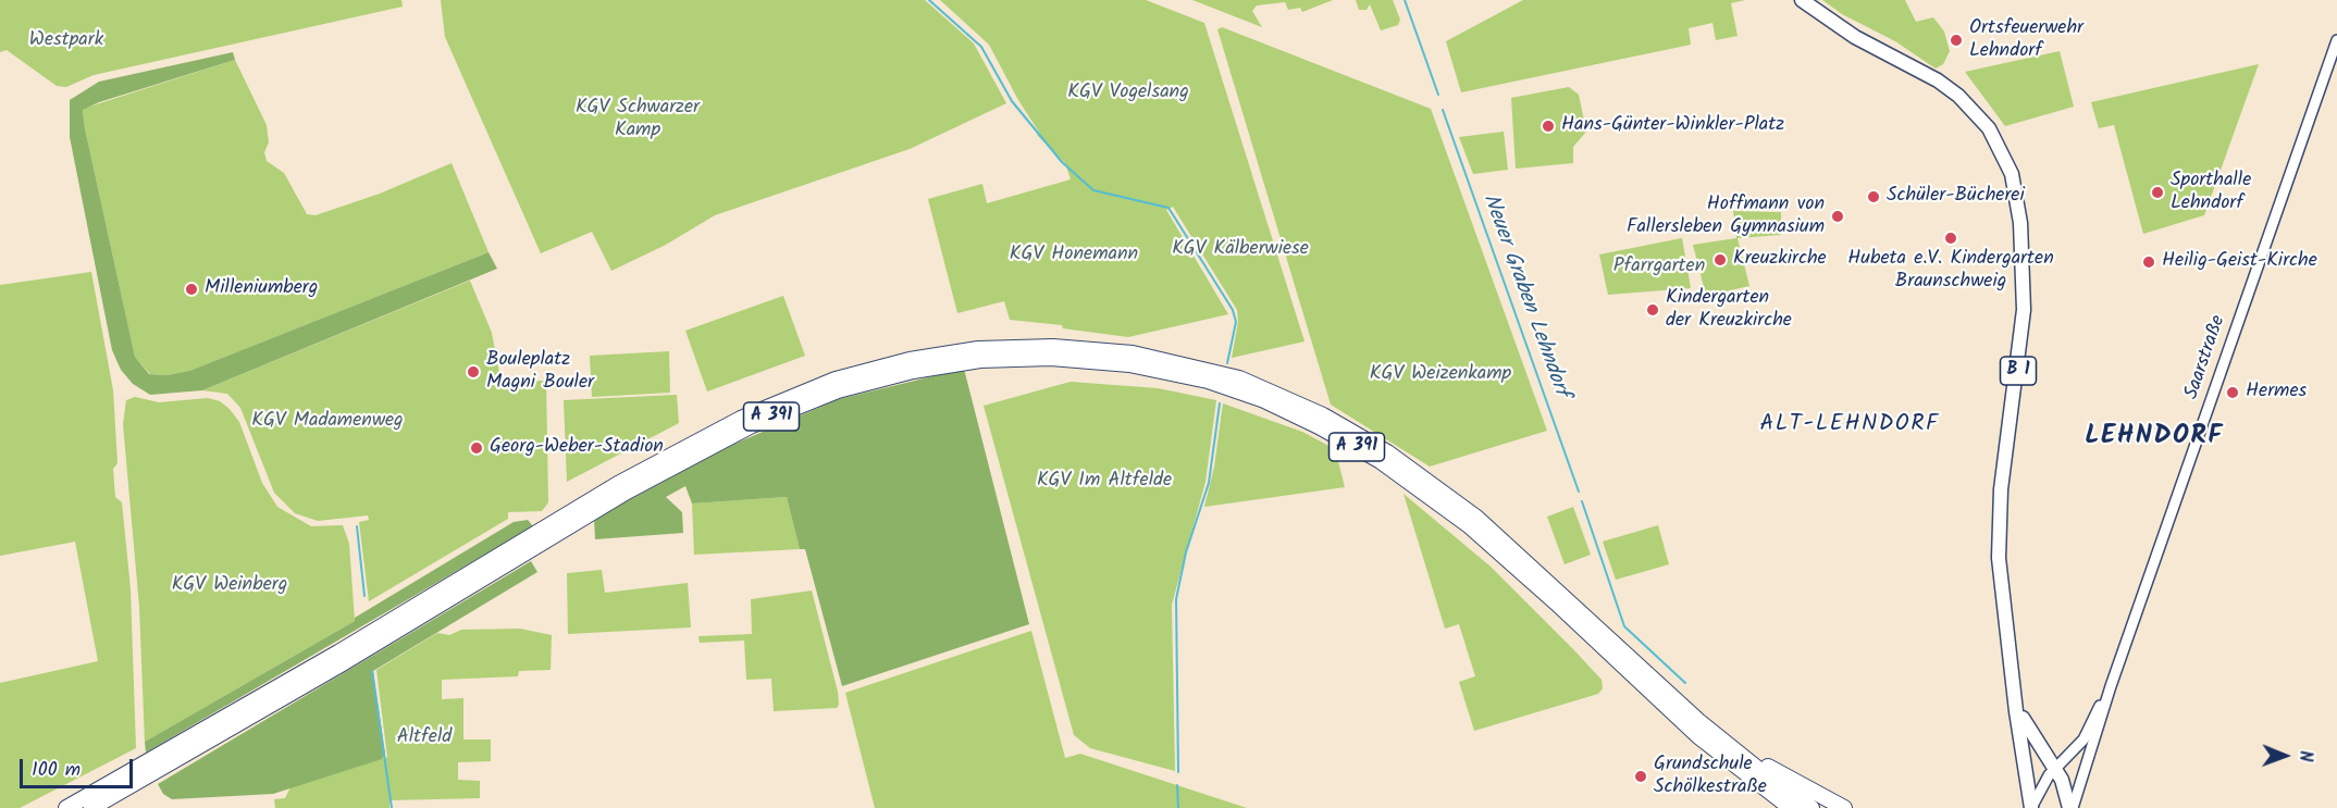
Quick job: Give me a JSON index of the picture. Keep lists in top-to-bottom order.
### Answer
{
  "streets": {
    "highway": ["A 391"],
    "main road": ["B 1"],
    "street": ["Saarstraße"]
  },
  "crossings": [
    ["Saarstraße", "B 1"]
  ],
  "districts": ["ALT-LEHNDORF", "LEHNDORF"],
  "water": ["Neuer Graben Lehndorf"],
  "parks": [
    "Westpark",
    "KGV Vogelsang",
    "KGV Schwarzer Kamp",
    "KGV Kälberwiese",
    "KGV Honemann",
    "Pfarrgarten",
    "KGV Weizenkamp",
    "KGV Madamenweg",
    "KGV Im Altfelde",
    "KGV Weinberg",
    "Altfeld"
  ],
  "places": [
    "Ortsfeuerwehr Lehndorf",
    "Hans-Günter-Winkler-Platz",
    "Sporthalle Lehndorf",
    "Schüler-Bücherei",
    "Hoffmann von Fallersleben Gymnasium",
    "Hubeta e.V. Kindergarten Braunschweig",
    "Kreuzkirche",
    "Heilig-Geist-Kirche",
    "Milleniumberg",
    "Kindergarten der Kreuzkirche",
    "Bouleplatz Magni Bouler",
    "Hermes",
    "Georg-Weber-Stadion",
    "Grundschule Schölkestraße"
  ],
  "scale_bar": "100 m",
  "north": "right"
}
